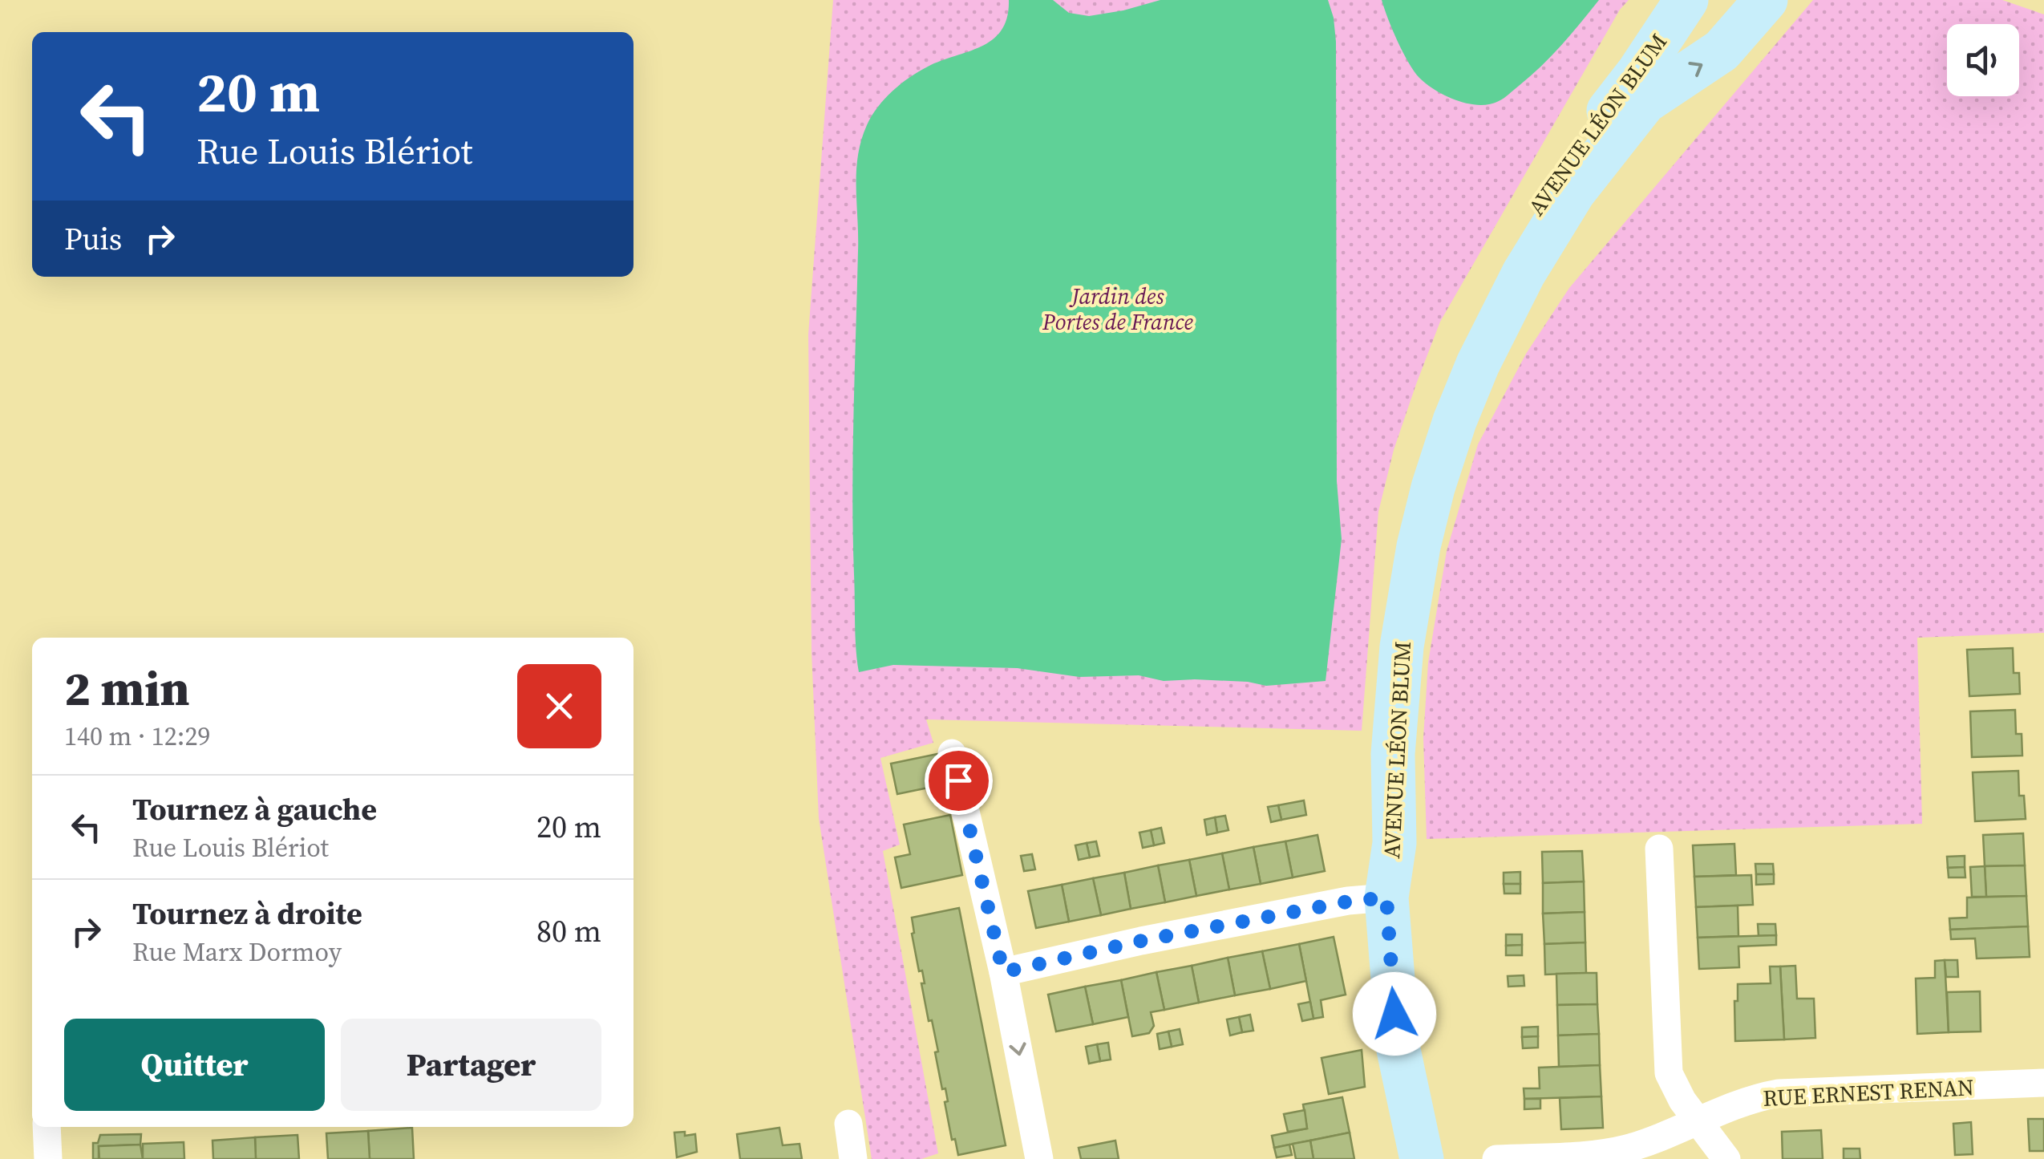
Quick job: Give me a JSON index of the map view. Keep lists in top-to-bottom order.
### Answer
{
  "streets": {
    "main road": ["AVENUE LÉON BLUM"],
    "street": ["RUE ERNEST RENAN"]
  },
  "parks": ["Jardin des Portes de France"],
  "page": {
    "turn": ["20 m", "Rue Louis Blériot"],
    "then": "Puis",
    "heading": ["2 min", "140 m · 12:29"],
    "list": [
      {
        "name": "Tournez à gauche",
        "note": "Rue Louis Blériot",
        "value": "20 m"
      },
      {
        "name": "Tournez à droite",
        "note": "Rue Marx Dormoy",
        "value": "80 m"
      }
    ],
    "buttons": ["Quitter", "Partager"]
  }
}
